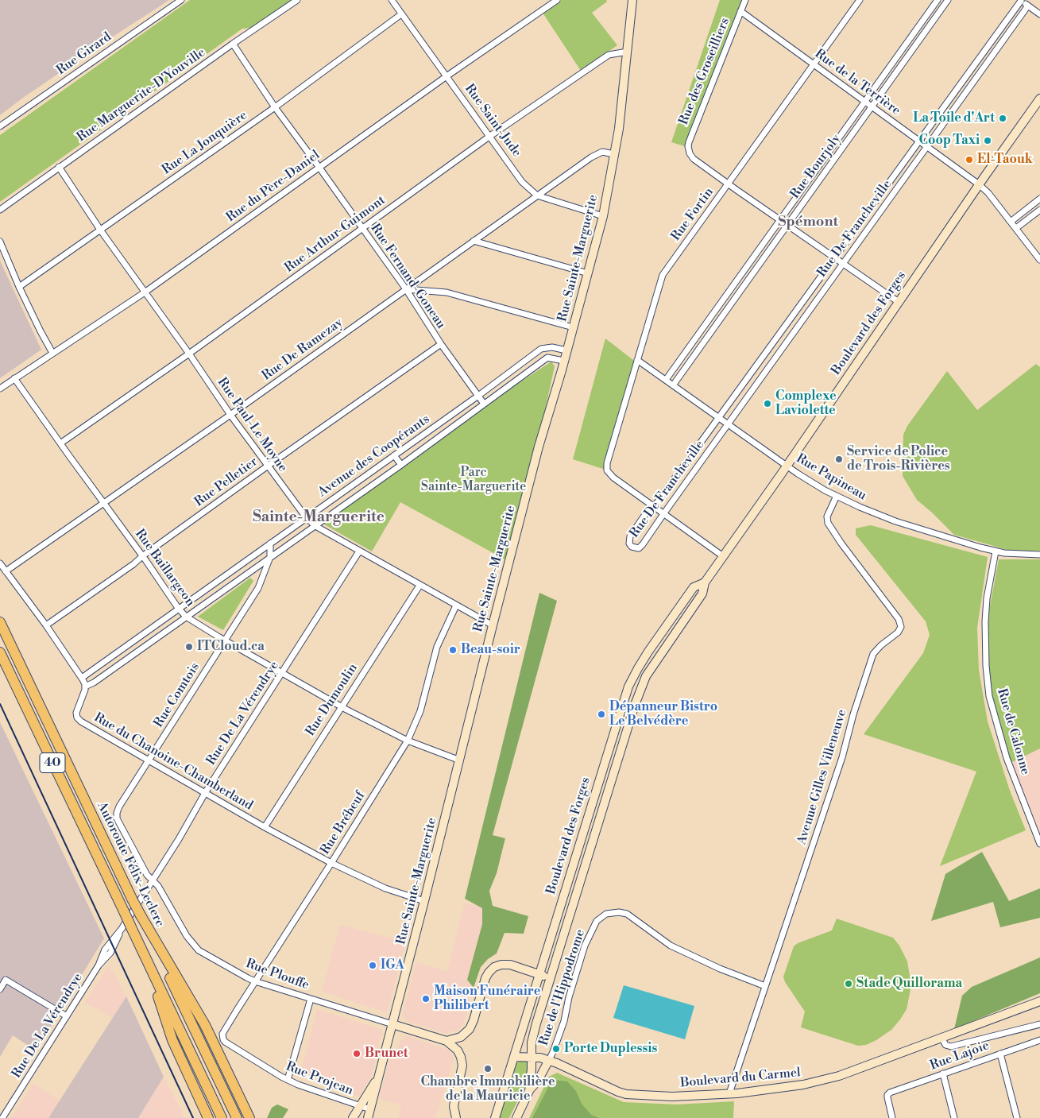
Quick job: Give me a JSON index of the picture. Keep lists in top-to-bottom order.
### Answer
{
  "streets": {
    "highway": ["40", "Autoroute Félix-Leclerc"],
    "street": [
      "Rue Girard",
      "Rue des Groseilliers",
      "Rue de la Terrière",
      "Rue Marguerite-D'Youville",
      "Rue Saint-Jude",
      "Rue La Jonquière",
      "Rue Bourjoly",
      "Rue du Père-Daniel",
      "Rue Fortin",
      "Rue De Francheville",
      "Rue Arthur-Guimont",
      "Rue Sainte-Marguerite",
      "Rue Fernand-Goneau",
      "Boulevard des Forges",
      "Rue De Ramezay",
      "Rue Paul-Le Moyne",
      "Avenue des Coopérants",
      "Rue Papineau",
      "Rue Pelletier",
      "Rue Baillargeon",
      "Rue Comtois",
      "Rue Dumoulin",
      "Rue De La Vérendrye",
      "Rue de Calonne",
      "Rue du Chanoine-Chamberland",
      "Avenue Gilles Villeneuve",
      "Rue Brébeuf",
      "Rue Plouffe",
      "Rue de l'Hippodrome",
      "Rue Lajoie",
      "Boulevard du Carmel",
      "Rue Projean"
    ]
  },
  "crossings": [
    ["Rue des Groseilliers", "Rue de la Terrière"],
    ["Rue des Groseilliers", "Rue Fortin"],
    ["Rue de la Terrière", "Rue Bourjoly"],
    ["Rue de la Terrière", "Rue Fortin"],
    ["Rue de la Terrière", "Rue De Francheville"],
    ["Rue de la Terrière", "Boulevard des Forges"],
    ["Rue Marguerite-D'Youville", "Rue Fernand-Goneau"],
    ["Rue Marguerite-D'Youville", "Rue Paul-Le Moyne"],
    ["Rue Saint-Jude", "Rue La Jonquière"],
    ["Rue Saint-Jude", "Rue du Père-Daniel"],
    ["Rue Saint-Jude", "Rue Arthur-Guimont"],
    ["Rue Saint-Jude", "Rue Sainte-Marguerite"],
    ["Rue Saint-Jude", "Rue De Ramezay"],
    ["Rue La Jonquière", "Rue Fernand-Goneau"],
    ["Rue La Jonquière", "Rue Paul-Le Moyne"],
    ["Rue Bourjoly", "Rue Papineau"],
    ["Rue du Père-Daniel", "Rue Fernand-Goneau"],
    ["Rue du Père-Daniel", "Rue Paul-Le Moyne"],
    ["Rue du Père-Daniel", "Rue Baillargeon"],
    ["Rue Fortin", "Rue De Francheville"],
    ["Rue Fortin", "Rue Papineau"],
    ["Rue De Francheville", "Rue Papineau"],
    ["Rue Arthur-Guimont", "Rue Sainte-Marguerite"],
    ["Rue Arthur-Guimont", "Rue Fernand-Goneau"],
    ["Rue Arthur-Guimont", "Rue Paul-Le Moyne"],
    ["Rue Arthur-Guimont", "Rue Baillargeon"],
    ["Rue Sainte-Marguerite", "Rue De Ramezay"],
    ["Rue Sainte-Marguerite", "Rue Paul-Le Moyne"],
    ["Rue Sainte-Marguerite", "Avenue des Coopérants"],
    ["Rue Sainte-Marguerite", "Rue Baillargeon"],
    ["Rue Sainte-Marguerite", "Rue du Chanoine-Chamberland"],
    ["Rue Sainte-Marguerite", "Rue Plouffe"],
    ["Rue Sainte-Marguerite", "Rue Projean"],
    ["Rue Fernand-Goneau", "Rue De Ramezay"],
    ["Rue Fernand-Goneau", "Avenue des Coopérants"],
    ["Rue Fernand-Goneau", "Rue Pelletier"],
    ["Boulevard des Forges", "Rue Papineau"],
    ["Boulevard des Forges", "Boulevard du Carmel"],
    ["Rue De Ramezay", "Rue Paul-Le Moyne"],
    ["Rue De Ramezay", "Rue Baillargeon"],
    ["Rue Paul-Le Moyne", "Avenue des Coopérants"],
    ["Rue Paul-Le Moyne", "Rue Pelletier"],
    ["Rue Paul-Le Moyne", "Rue Dumoulin"],
    ["Rue Paul-Le Moyne", "Rue De La Vérendrye"],
    ["Rue Paul-Le Moyne", "Rue Brébeuf"],
    ["Avenue des Coopérants", "Rue Baillargeon"],
    ["Avenue des Coopérants", "Rue Comtois"],
    ["Avenue des Coopérants", "Rue du Chanoine-Chamberland"],
    ["Rue Papineau", "Rue de Calonne"],
    ["Rue Papineau", "Avenue Gilles Villeneuve"],
    ["Rue Pelletier", "Rue Baillargeon"],
    ["Rue Baillargeon", "Rue Comtois"],
    ["Rue Baillargeon", "Rue Dumoulin"],
    ["Rue Baillargeon", "Rue De La Vérendrye"],
    ["Rue Baillargeon", "Rue Brébeuf"],
    ["Rue Comtois", "Rue du Chanoine-Chamberland"],
    ["Rue Comtois", "Rue Plouffe"],
    ["Rue Dumoulin", "Rue du Chanoine-Chamberland"],
    ["Rue De La Vérendrye", "Rue du Chanoine-Chamberland"],
    ["Rue De La Vérendrye", "Autoroute Félix-Leclerc"],
    ["Rue De La Vérendrye", "Rue Plouffe"],
    ["Rue du Chanoine-Chamberland", "Rue Brébeuf"],
    ["Avenue Gilles Villeneuve", "Rue de l'Hippodrome"],
    ["Avenue Gilles Villeneuve", "Boulevard du Carmel"],
    ["Rue Brébeuf", "Rue Plouffe"],
    ["Rue Brébeuf", "Rue Projean"],
    ["Rue de l'Hippodrome", "Boulevard du Carmel"]
  ],
  "districts": ["Spémont", "Sainte-Marguerite"],
  "parks": ["Parc Sainte-Marguerite"],
  "places": [
    "La Toile d'Art",
    "Coop Taxi",
    "El-Taouk",
    "Complexe Laviolette",
    "Service de Police de Trois-Rivières",
    "ITCloud.ca",
    "Beau-soir",
    "Dépanneur Bistro Le Belvédère",
    "IGA",
    "Stade Quillorama",
    "Maison Funéraire Philibert",
    "Porte Duplessis",
    "Brunet",
    "Chambre Immobilière de la Mauricie"
  ]
}
